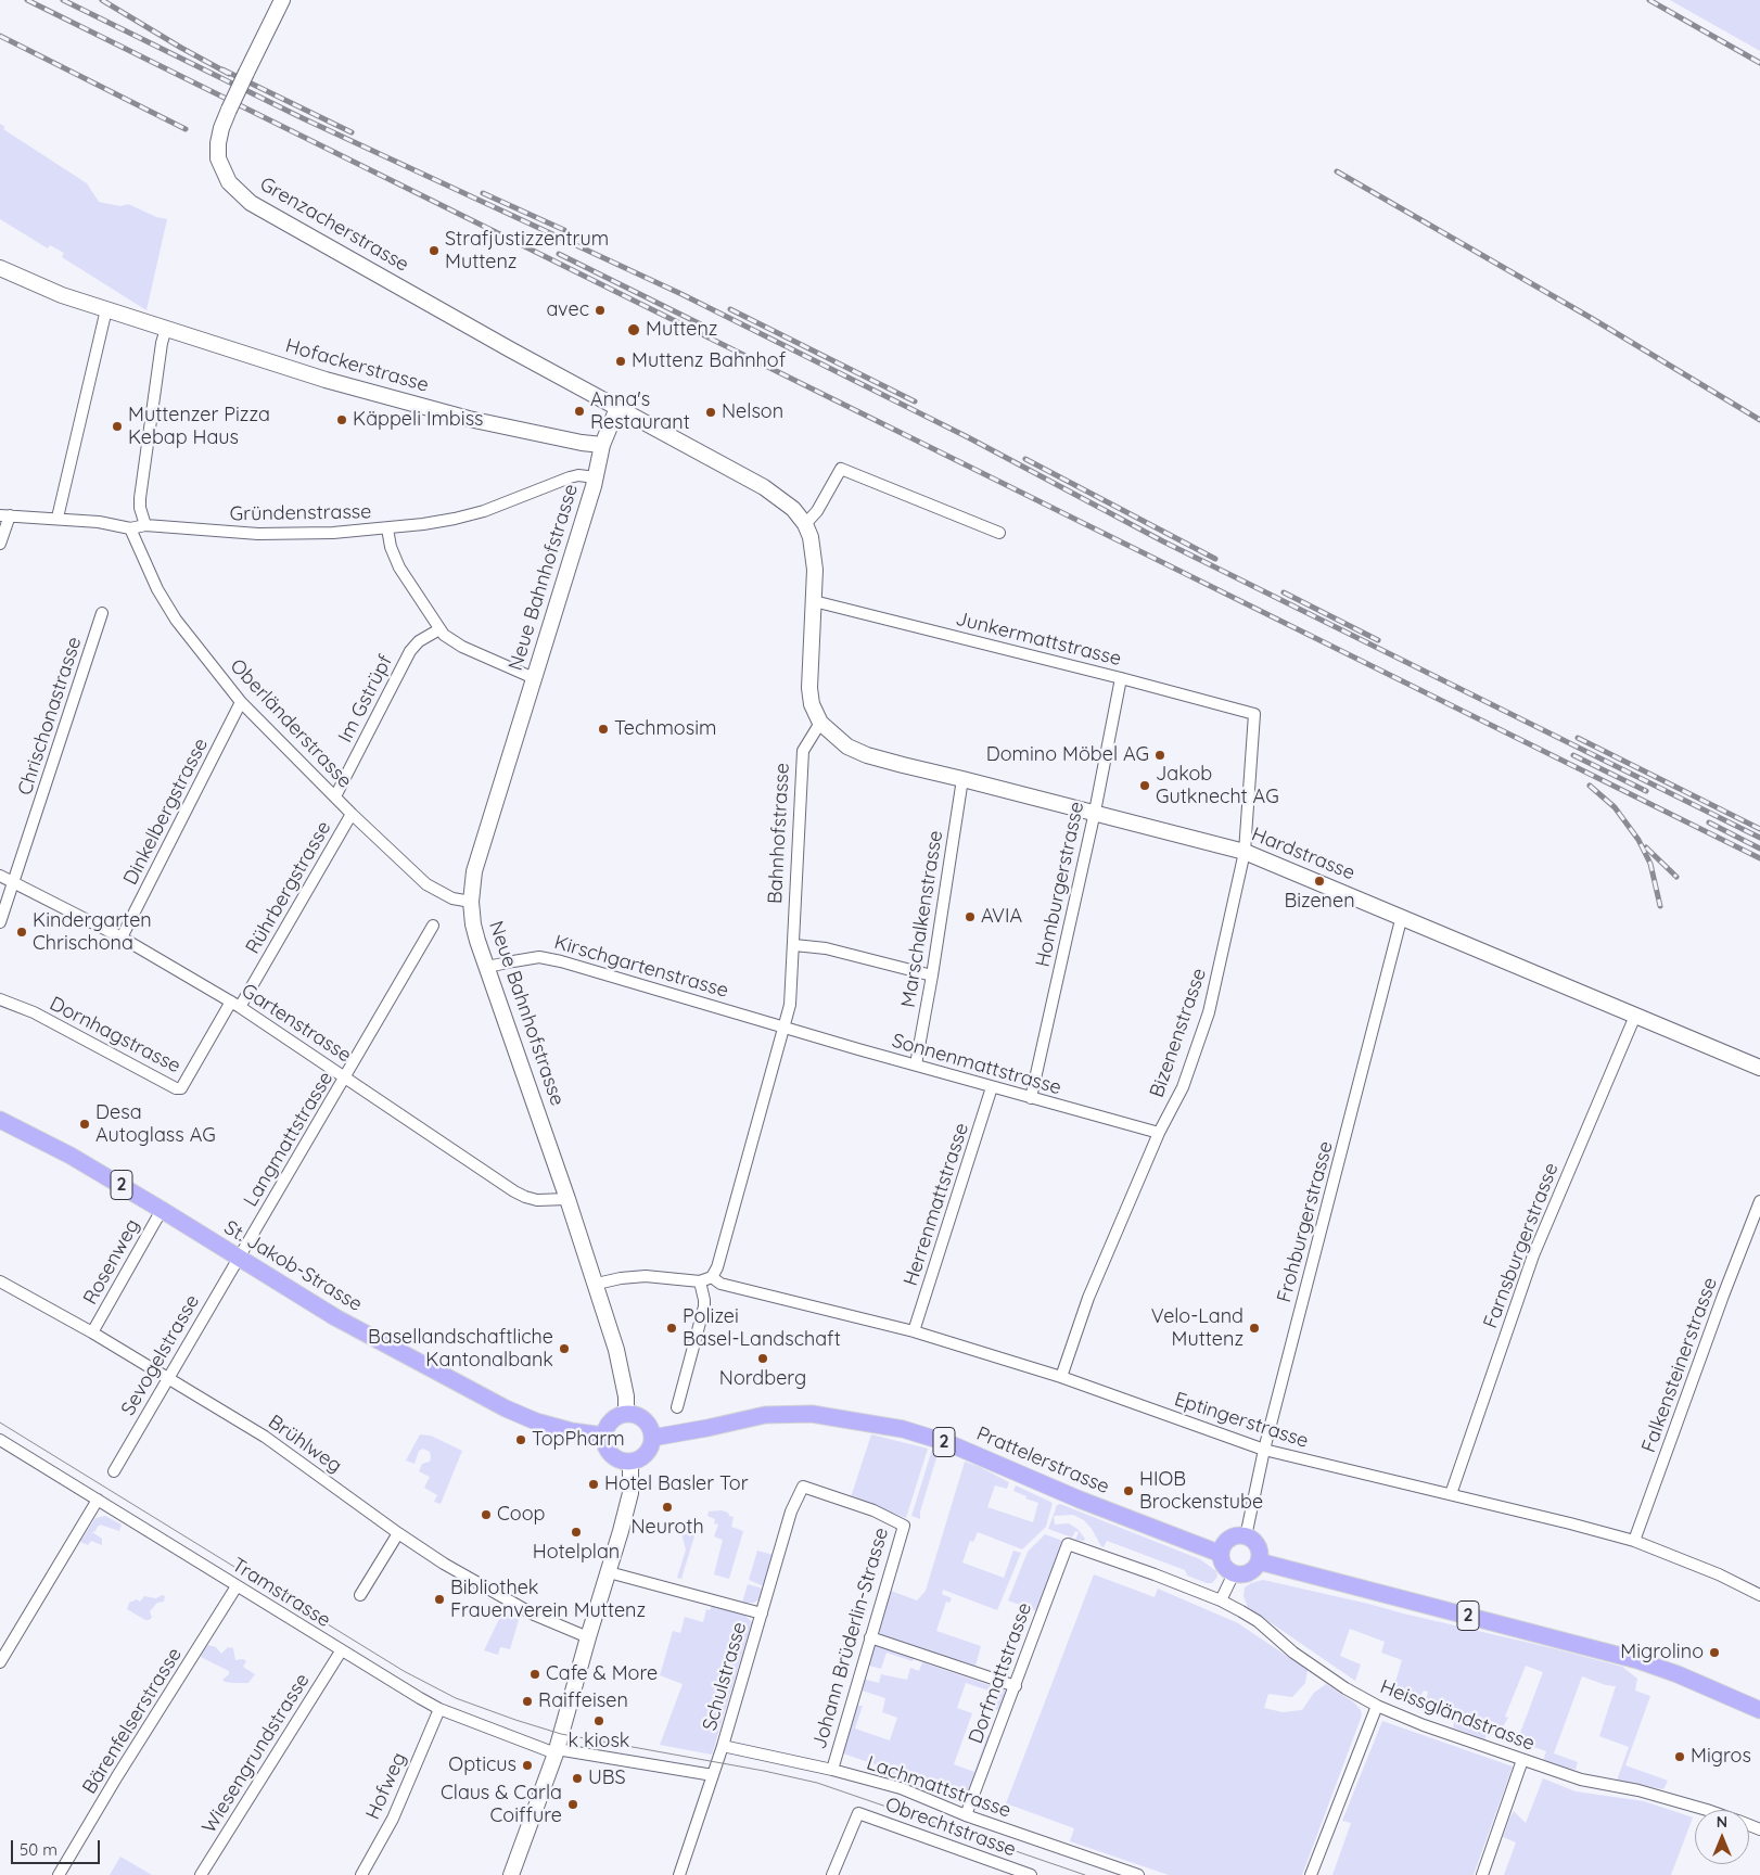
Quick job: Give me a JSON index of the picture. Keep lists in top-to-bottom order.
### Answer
{
  "streets": {
    "main road": ["2", "St. Jakob-Strasse", "Prattelerstrasse"],
    "street": [
      "Grenzacherstrasse",
      "Hofackerstrasse",
      "Gründenstrasse",
      "Neue Bahnhofstrasse",
      "Junkermattstrasse",
      "Im Gstrüpf",
      "Chrischonastrasse",
      "Oberländerstrasse",
      "Dinkelbergstrasse",
      "Bahnhofstrasse",
      "Hardstrasse",
      "Homburgerstrasse",
      "Rührbergstrasse",
      "Marschalkenstrasse",
      "Kirschgartenstrasse",
      "Gartenstrasse",
      "Bizenenstrasse",
      "Dornhagstrasse",
      "Sonnenmattstrasse",
      "Langmattstrasse",
      "Herrenmattstrasse",
      "Frohburgerstrasse",
      "Farnsburgerstrasse",
      "Rosenweg",
      "Sevogelstrasse",
      "Falkensteinerstrasse",
      "Eptingerstrasse",
      "Brühlweg",
      "Tramstrasse",
      "Johann Brüderlin-Strasse",
      "Dorfmattstrasse",
      "Schulstrasse",
      "Heissgländstrasse",
      "Bärenfelserstrasse",
      "Wiesengrundstrasse",
      "Hofweg",
      "Lachmattstrasse",
      "Obrechtstrasse"
    ]
  },
  "crossings": [
    ["Grenzacherstrasse", "Neue Bahnhofstrasse"],
    ["Hofackerstrasse", "Neue Bahnhofstrasse"],
    ["Gründenstrasse", "Neue Bahnhofstrasse"],
    ["Gründenstrasse", "Oberländerstrasse"],
    ["Neue Bahnhofstrasse", "Oberländerstrasse"],
    ["Neue Bahnhofstrasse", "Kirschgartenstrasse"],
    ["Neue Bahnhofstrasse", "Gartenstrasse"],
    ["Neue Bahnhofstrasse", "St. Jakob-Strasse"],
    ["Neue Bahnhofstrasse", "Prattelerstrasse"],
    ["Junkermattstrasse", "Homburgerstrasse"],
    ["Junkermattstrasse", "Bizenenstrasse"],
    ["Im Gstrüpf", "Oberländerstrasse"],
    ["Chrischonastrasse", "Gartenstrasse"],
    ["Oberländerstrasse", "Dinkelbergstrasse"],
    ["Oberländerstrasse", "Rührbergstrasse"],
    ["Dinkelbergstrasse", "Gartenstrasse"],
    ["Bahnhofstrasse", "Hardstrasse"],
    ["Bahnhofstrasse", "Kirschgartenstrasse"],
    ["Bahnhofstrasse", "Sonnenmattstrasse"],
    ["Bahnhofstrasse", "Eptingerstrasse"],
    ["Hardstrasse", "Homburgerstrasse"],
    ["Hardstrasse", "Marschalkenstrasse"],
    ["Hardstrasse", "Bizenenstrasse"],
    ["Hardstrasse", "Frohburgerstrasse"],
    ["Hardstrasse", "Farnsburgerstrasse"],
    ["Homburgerstrasse", "Sonnenmattstrasse"],
    ["Rührbergstrasse", "Gartenstrasse"],
    ["Rührbergstrasse", "Dornhagstrasse"],
    ["Marschalkenstrasse", "Sonnenmattstrasse"],
    ["Kirschgartenstrasse", "Sonnenmattstrasse"],
    ["Gartenstrasse", "Dornhagstrasse"],
    ["Gartenstrasse", "Langmattstrasse"],
    ["Bizenenstrasse", "Sonnenmattstrasse"],
    ["Bizenenstrasse", "Eptingerstrasse"],
    ["Sonnenmattstrasse", "Herrenmattstrasse"],
    ["Langmattstrasse", "St. Jakob-Strasse"],
    ["Langmattstrasse", "Sevogelstrasse"],
    ["2", "Frohburgerstrasse"],
    ["2", "Prattelerstrasse"],
    ["Herrenmattstrasse", "Eptingerstrasse"],
    ["Frohburgerstrasse", "Eptingerstrasse"],
    ["Frohburgerstrasse", "Prattelerstrasse"],
    ["Farnsburgerstrasse", "Eptingerstrasse"],
    ["Rosenweg", "St. Jakob-Strasse"],
    ["Rosenweg", "Brühlweg"],
    ["St. Jakob-Strasse", "Sevogelstrasse"],
    ["St. Jakob-Strasse", "Prattelerstrasse"],
    ["Sevogelstrasse", "Brühlweg"],
    ["Falkensteinerstrasse", "Eptingerstrasse"],
    ["Tramstrasse", "Schulstrasse"],
    ["Tramstrasse", "Bärenfelserstrasse"],
    ["Tramstrasse", "Wiesengrundstrasse"],
    ["Tramstrasse", "Hofweg"],
    ["Johann Brüderlin-Strasse", "Schulstrasse"],
    ["Johann Brüderlin-Strasse", "Lachmattstrasse"],
    ["Dorfmattstrasse", "Heissgländstrasse"],
    ["Dorfmattstrasse", "Lachmattstrasse"],
    ["Schulstrasse", "Lachmattstrasse"]
  ],
  "places": [
    "Strafjustizzentrum Muttenz",
    "avec",
    "Muttenz",
    "Muttenz Bahnhof",
    "Anna's Restaurant",
    "Nelson",
    "Käppeli Imbiss",
    "Muttenzer Pizza Kebap Haus",
    "Techmosim",
    "Domino Möbel AG",
    "Jakob Gutknecht AG",
    "Bizenen",
    "AVIA",
    "Kindergarten Chrischona",
    "Desa Autoglass AG",
    "Polizei Basel-Landschaft",
    "Velo-Land Muttenz",
    "Basellandschaftliche Kantonalbank",
    "Nordberg",
    "TopPharm",
    "Hotel Basler Tor",
    "HIOB Brockenstube",
    "Neuroth",
    "Coop",
    "Hotelplan",
    "Bibliothek Frauenverein Muttenz",
    "Migrolino",
    "Cafe & More",
    "Raiffeisen",
    "k kiosk",
    "Migros",
    "Opticus",
    "UBS",
    "Claus & Carla Coiffure"
  ],
  "scale_bar": "50 m",
  "north": "top"
}
